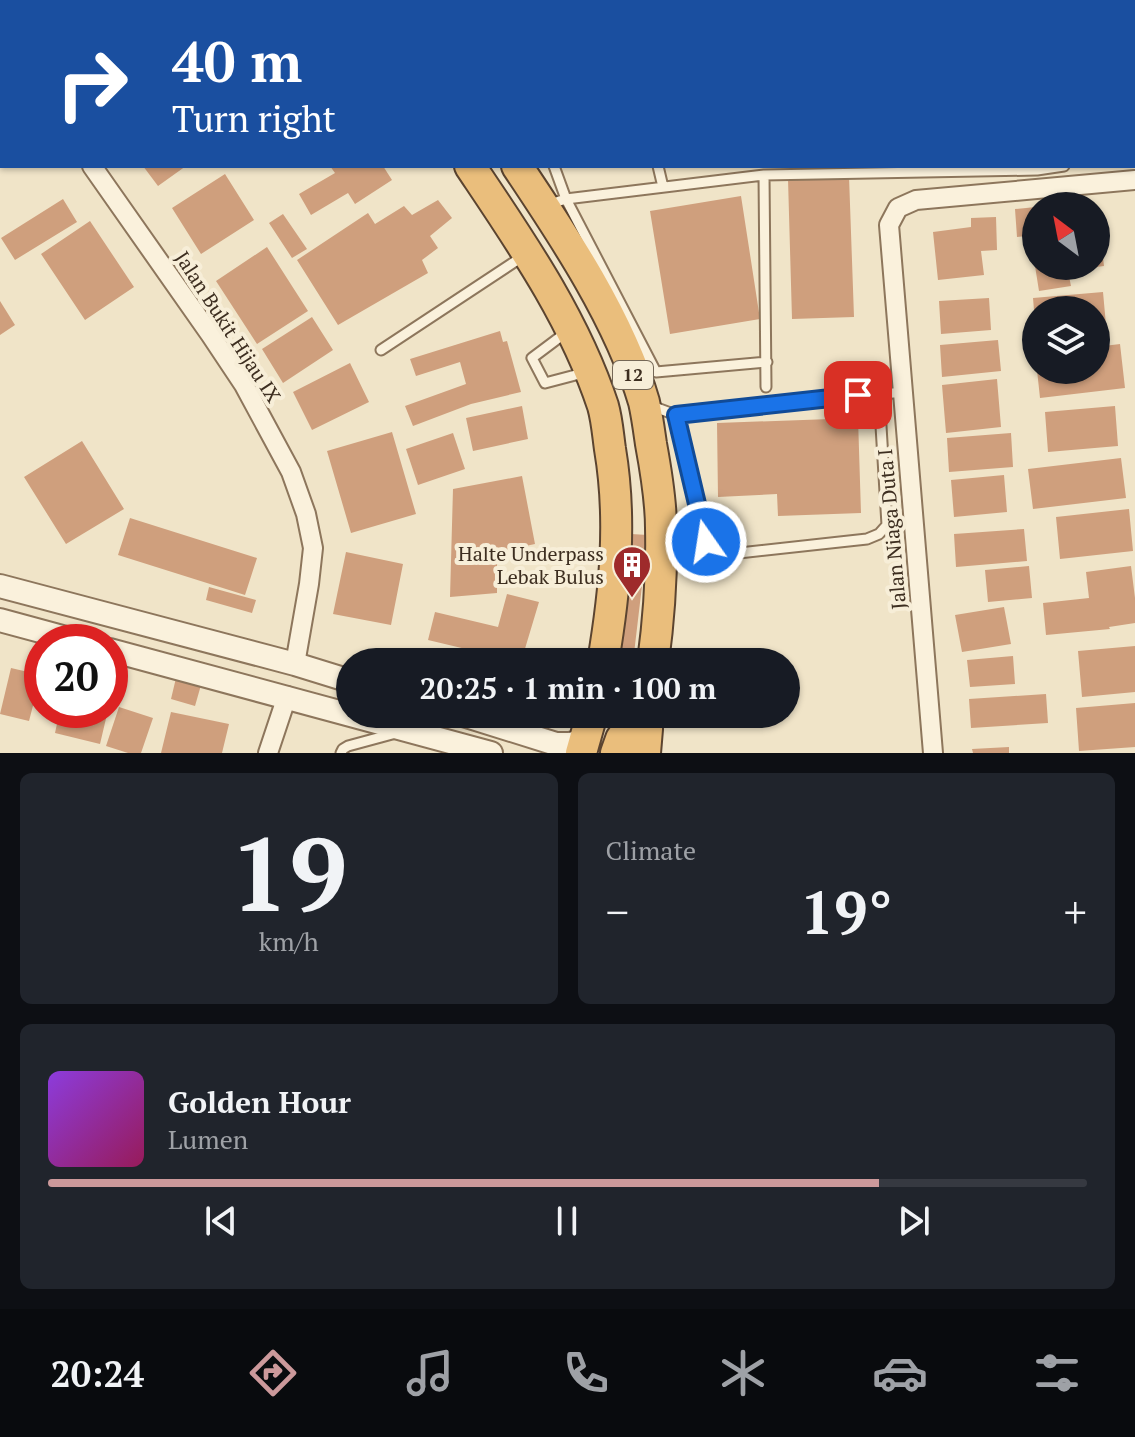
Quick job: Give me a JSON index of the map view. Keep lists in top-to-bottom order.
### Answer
{
  "streets": {
    "highway": ["12"],
    "street": ["Jalan Bukit Hijau IX", "Jalan Niaga Duta I"]
  },
  "places": {
    "building": ["Halte Underpass Lebak Bulus"]
  },
  "north": "top left",
  "page": {
    "turn": ["40 m", "Turn right"],
    "limit": "20",
    "trip": "20:25 · 1 min · 100 m",
    "tile": [
      ["19", "km/h"],
      "Climate"
    ],
    "heat": ["−", "19°", "+"],
    "song": ["Golden Hour", "Lumen"],
    "tabs": "20:24"
  }
}
